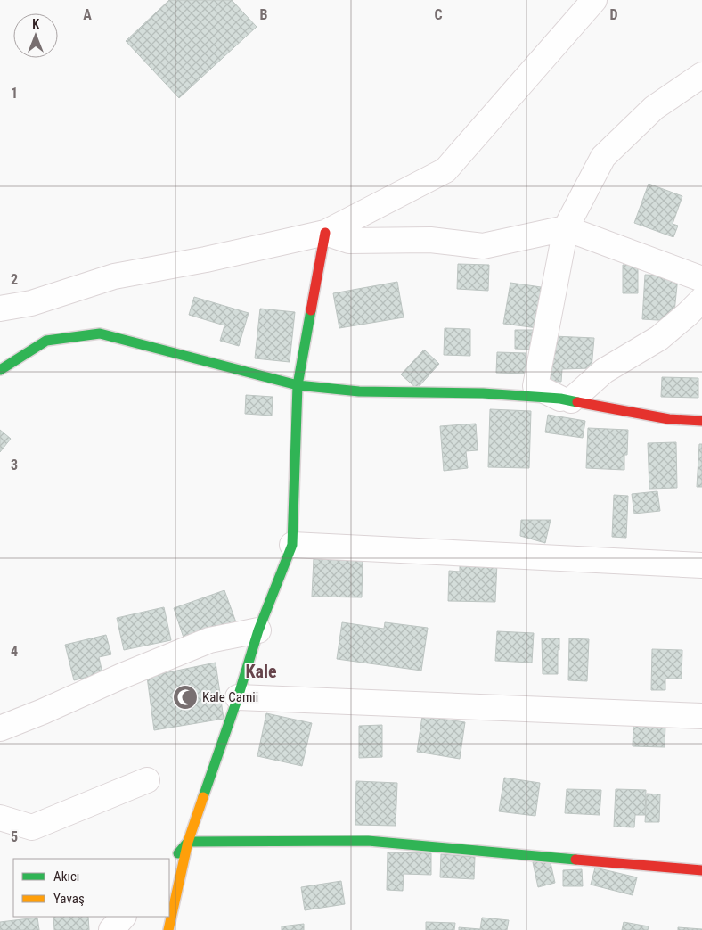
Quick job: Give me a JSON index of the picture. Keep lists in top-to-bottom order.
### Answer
{
  "districts": ["Kale"],
  "places": {
    "mosque": ["Kale Camii"]
  },
  "legend": ["Akıcı", "Yavaş"],
  "north": "top",
  "grid": {
    "columns": [
      "A",
      "B",
      "C",
      "D"
    ],
    "rows": [
      "1",
      "2",
      "3",
      "4",
      "5"
    ]
  }
}
